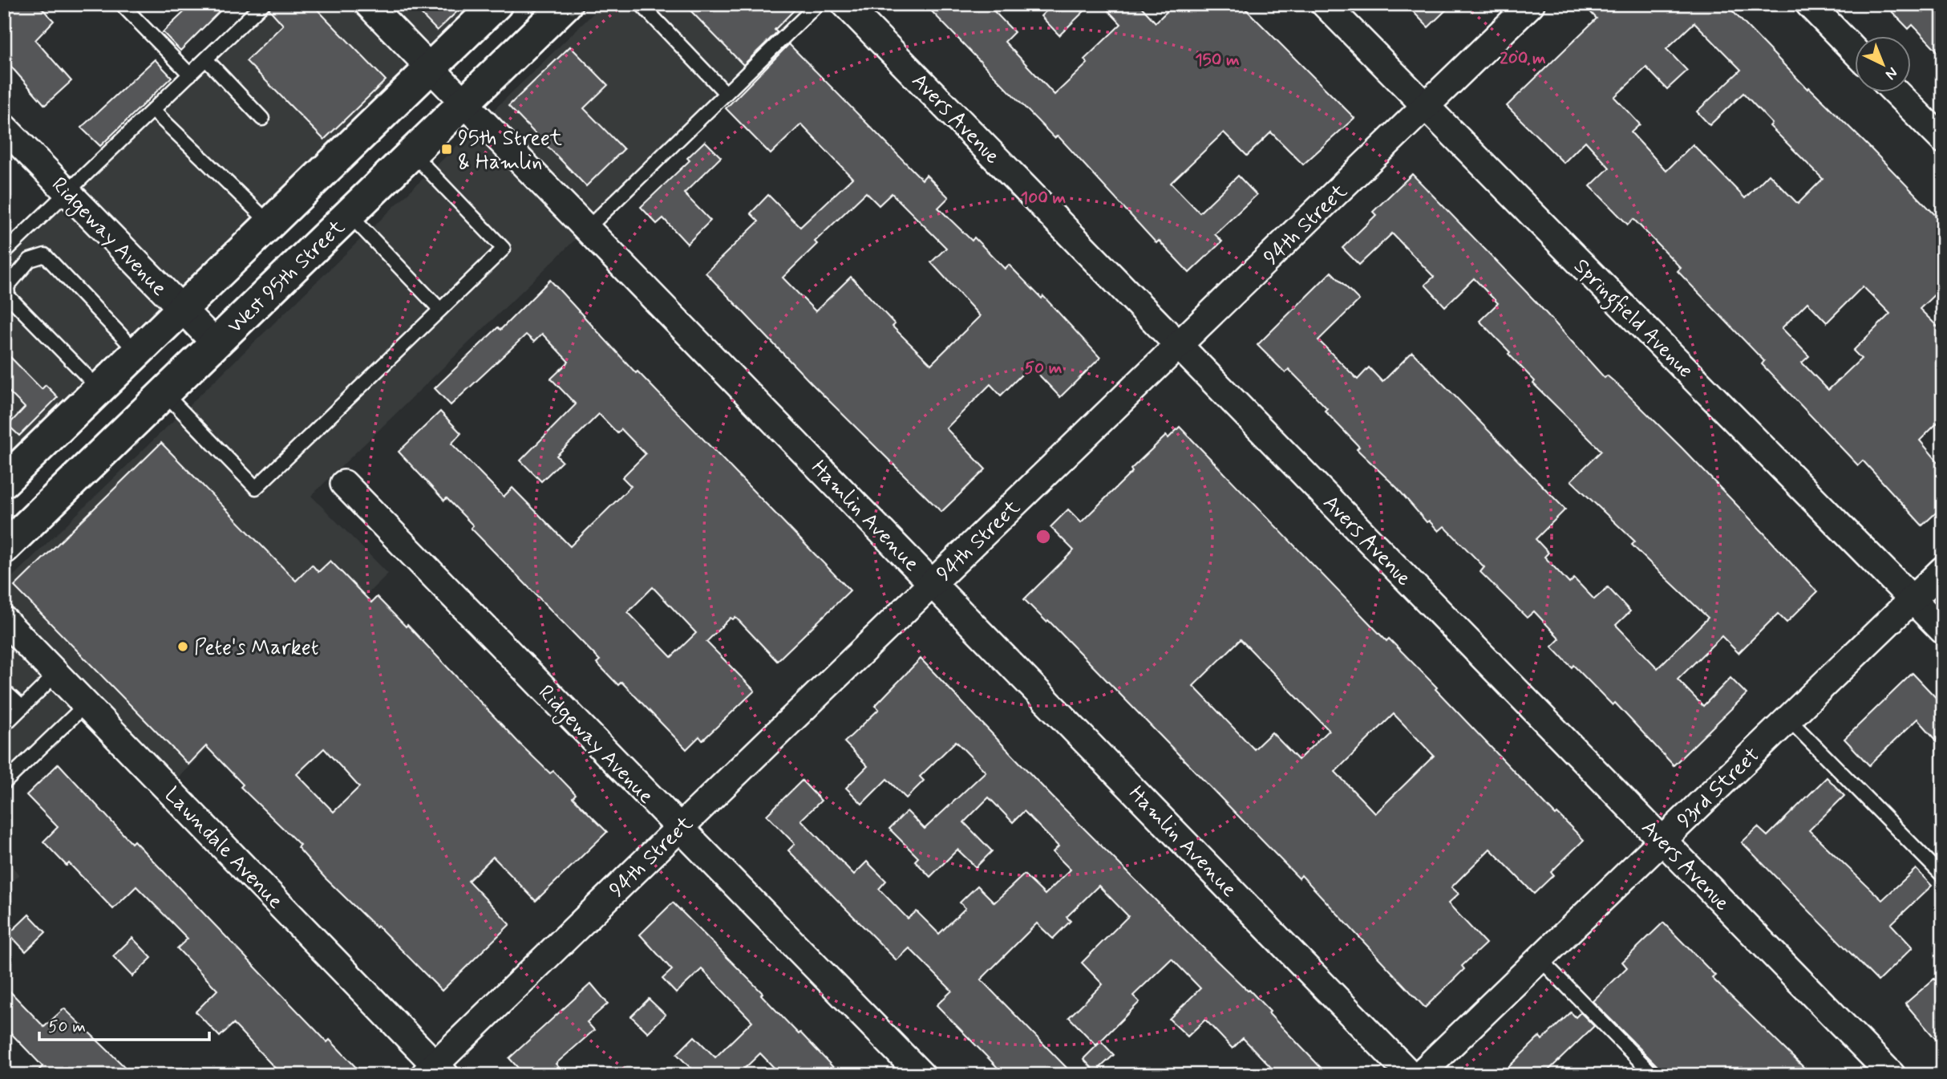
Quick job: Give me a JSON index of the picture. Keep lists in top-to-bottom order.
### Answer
{
  "streets": {
    "main road": ["West 95th Street"],
    "street": [
      "Avers Avenue",
      "94th Street",
      "Ridgeway Avenue",
      "Springfield Avenue",
      "Hamlin Avenue",
      "93rd Street",
      "Lawndale Avenue"
    ]
  },
  "crossings": [
    ["Avers Avenue", "94th Street"],
    ["Avers Avenue", "93rd Street"],
    ["94th Street", "Ridgeway Avenue"],
    ["94th Street", "Springfield Avenue"],
    ["94th Street", "Hamlin Avenue"],
    ["94th Street", "Lawndale Avenue"],
    ["Ridgeway Avenue", "West 95th Street"],
    ["West 95th Street", "Hamlin Avenue"],
    ["Springfield Avenue", "93rd Street"]
  ],
  "places": {
    "transit": ["95th Street & Hamlin"],
    "other": ["Pete's Market"]
  },
  "scale_bar": "50 m",
  "north": "bottom right",
  "rings": [
    "200 m",
    "150 m",
    "100 m",
    "50 m"
  ]
}
